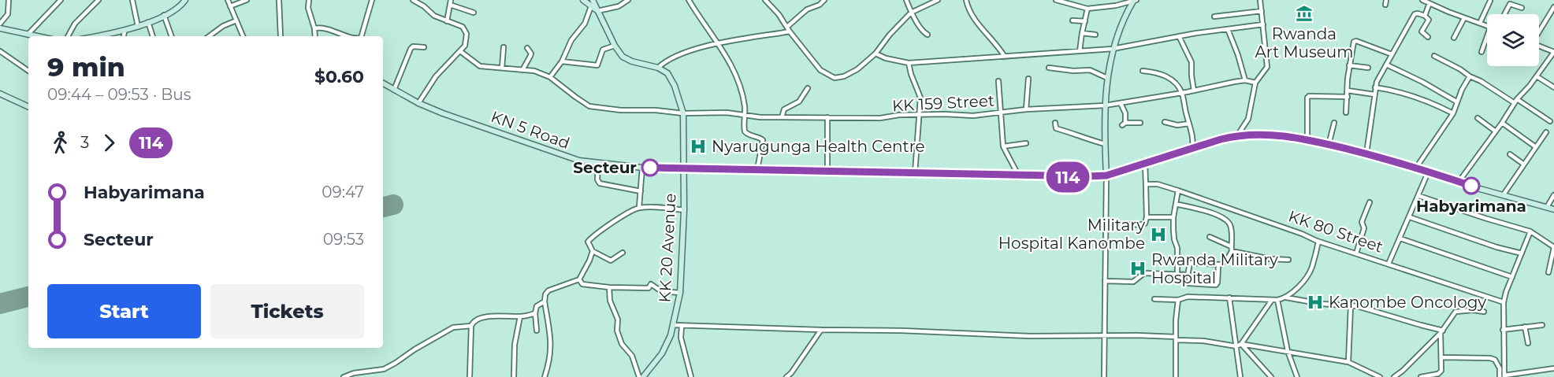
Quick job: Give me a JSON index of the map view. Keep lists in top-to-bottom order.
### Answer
{
  "streets": {
    "main road": ["KN 5 Road", "KK 20 Avenue"],
    "street": ["KK 159 Street", "KK 80 Street"]
  },
  "crossings": [
    ["KK 159 Street", "KK 20 Avenue"],
    ["KN 5 Road", "KK 20 Avenue"]
  ],
  "places": {
    "museum": ["Rwanda Art Museum"],
    "hospital": [
      "Nyarugunga Health Centre",
      "Military Hospital Kanombe",
      "Rwanda Military Hospital",
      "Kanombe Oncology"
    ],
    "other": ["Secteur", "Habyarimana"]
  },
  "lines": ["bus line 114"],
  "page": {
    "on_map": "114",
    "heading": ["9 min", "09:44 – 09:53 · Bus", "$0.60"],
    "legs": ["3", "114"],
    "list": [
      {
        "name": "Habyarimana",
        "value": "09:47"
      },
      {
        "name": "Secteur",
        "value": "09:53"
      }
    ],
    "buttons": ["Start", "Tickets"]
  }
}
